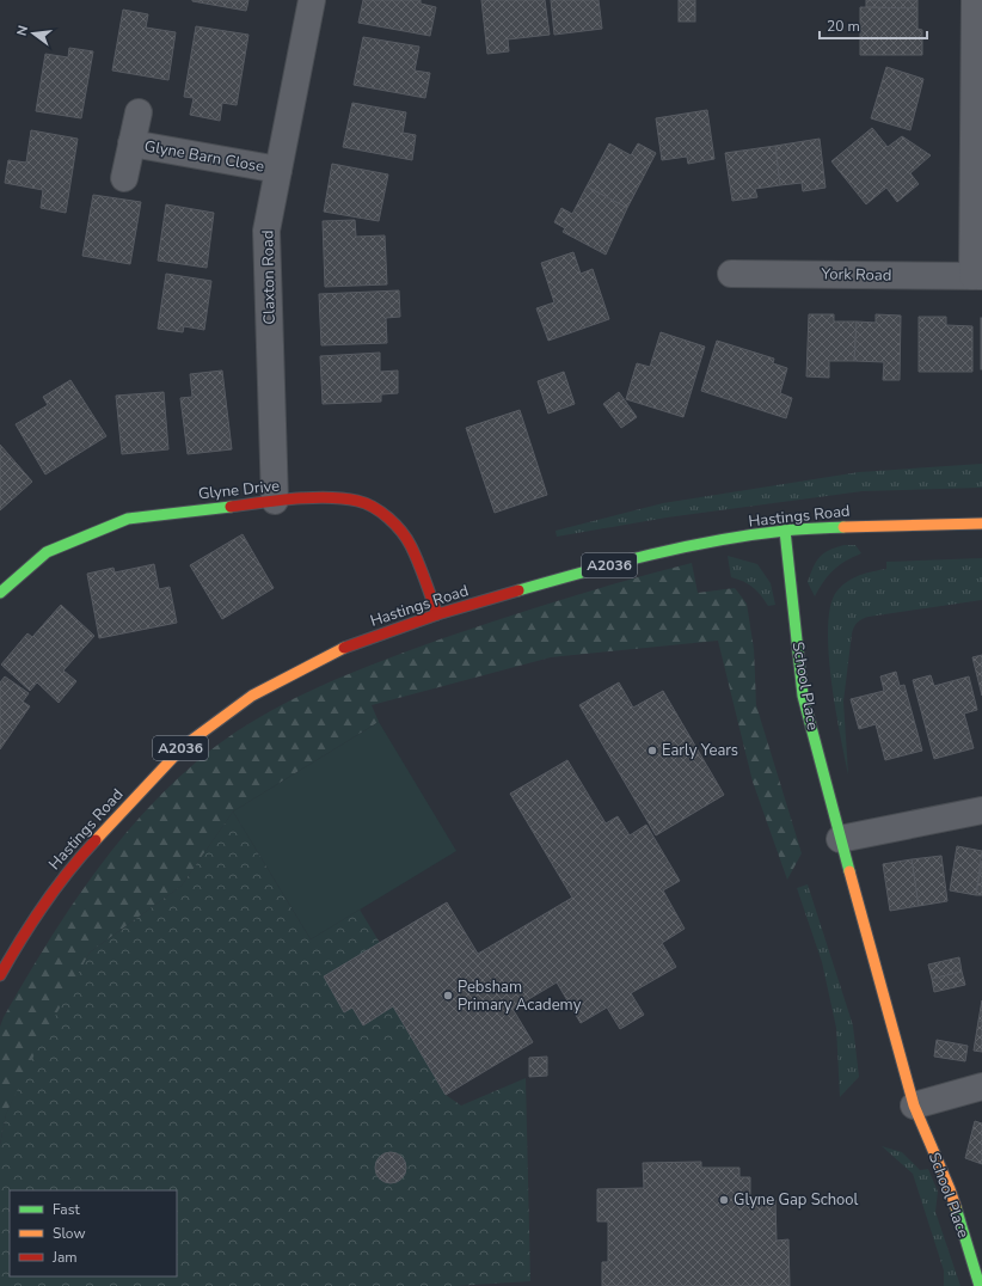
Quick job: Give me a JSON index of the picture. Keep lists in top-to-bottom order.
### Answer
{
  "streets": {
    "street": [
      "Glyne Barn Close",
      "York Road",
      "Claxton Road",
      "Glyne Drive",
      "Hastings Road",
      "A2036",
      "School Place"
    ]
  },
  "crossings": [
    ["Glyne Barn Close", "Claxton Road"],
    ["Claxton Road", "Glyne Drive"],
    ["Glyne Drive", "Hastings Road"],
    ["Hastings Road", "School Place"]
  ],
  "places": ["Early Years", "Pebsham Primary Academy", "Glyne Gap School"],
  "legend": ["Fast", "Slow", "Jam"],
  "scale_bar": "20 m",
  "north": "left"
}
